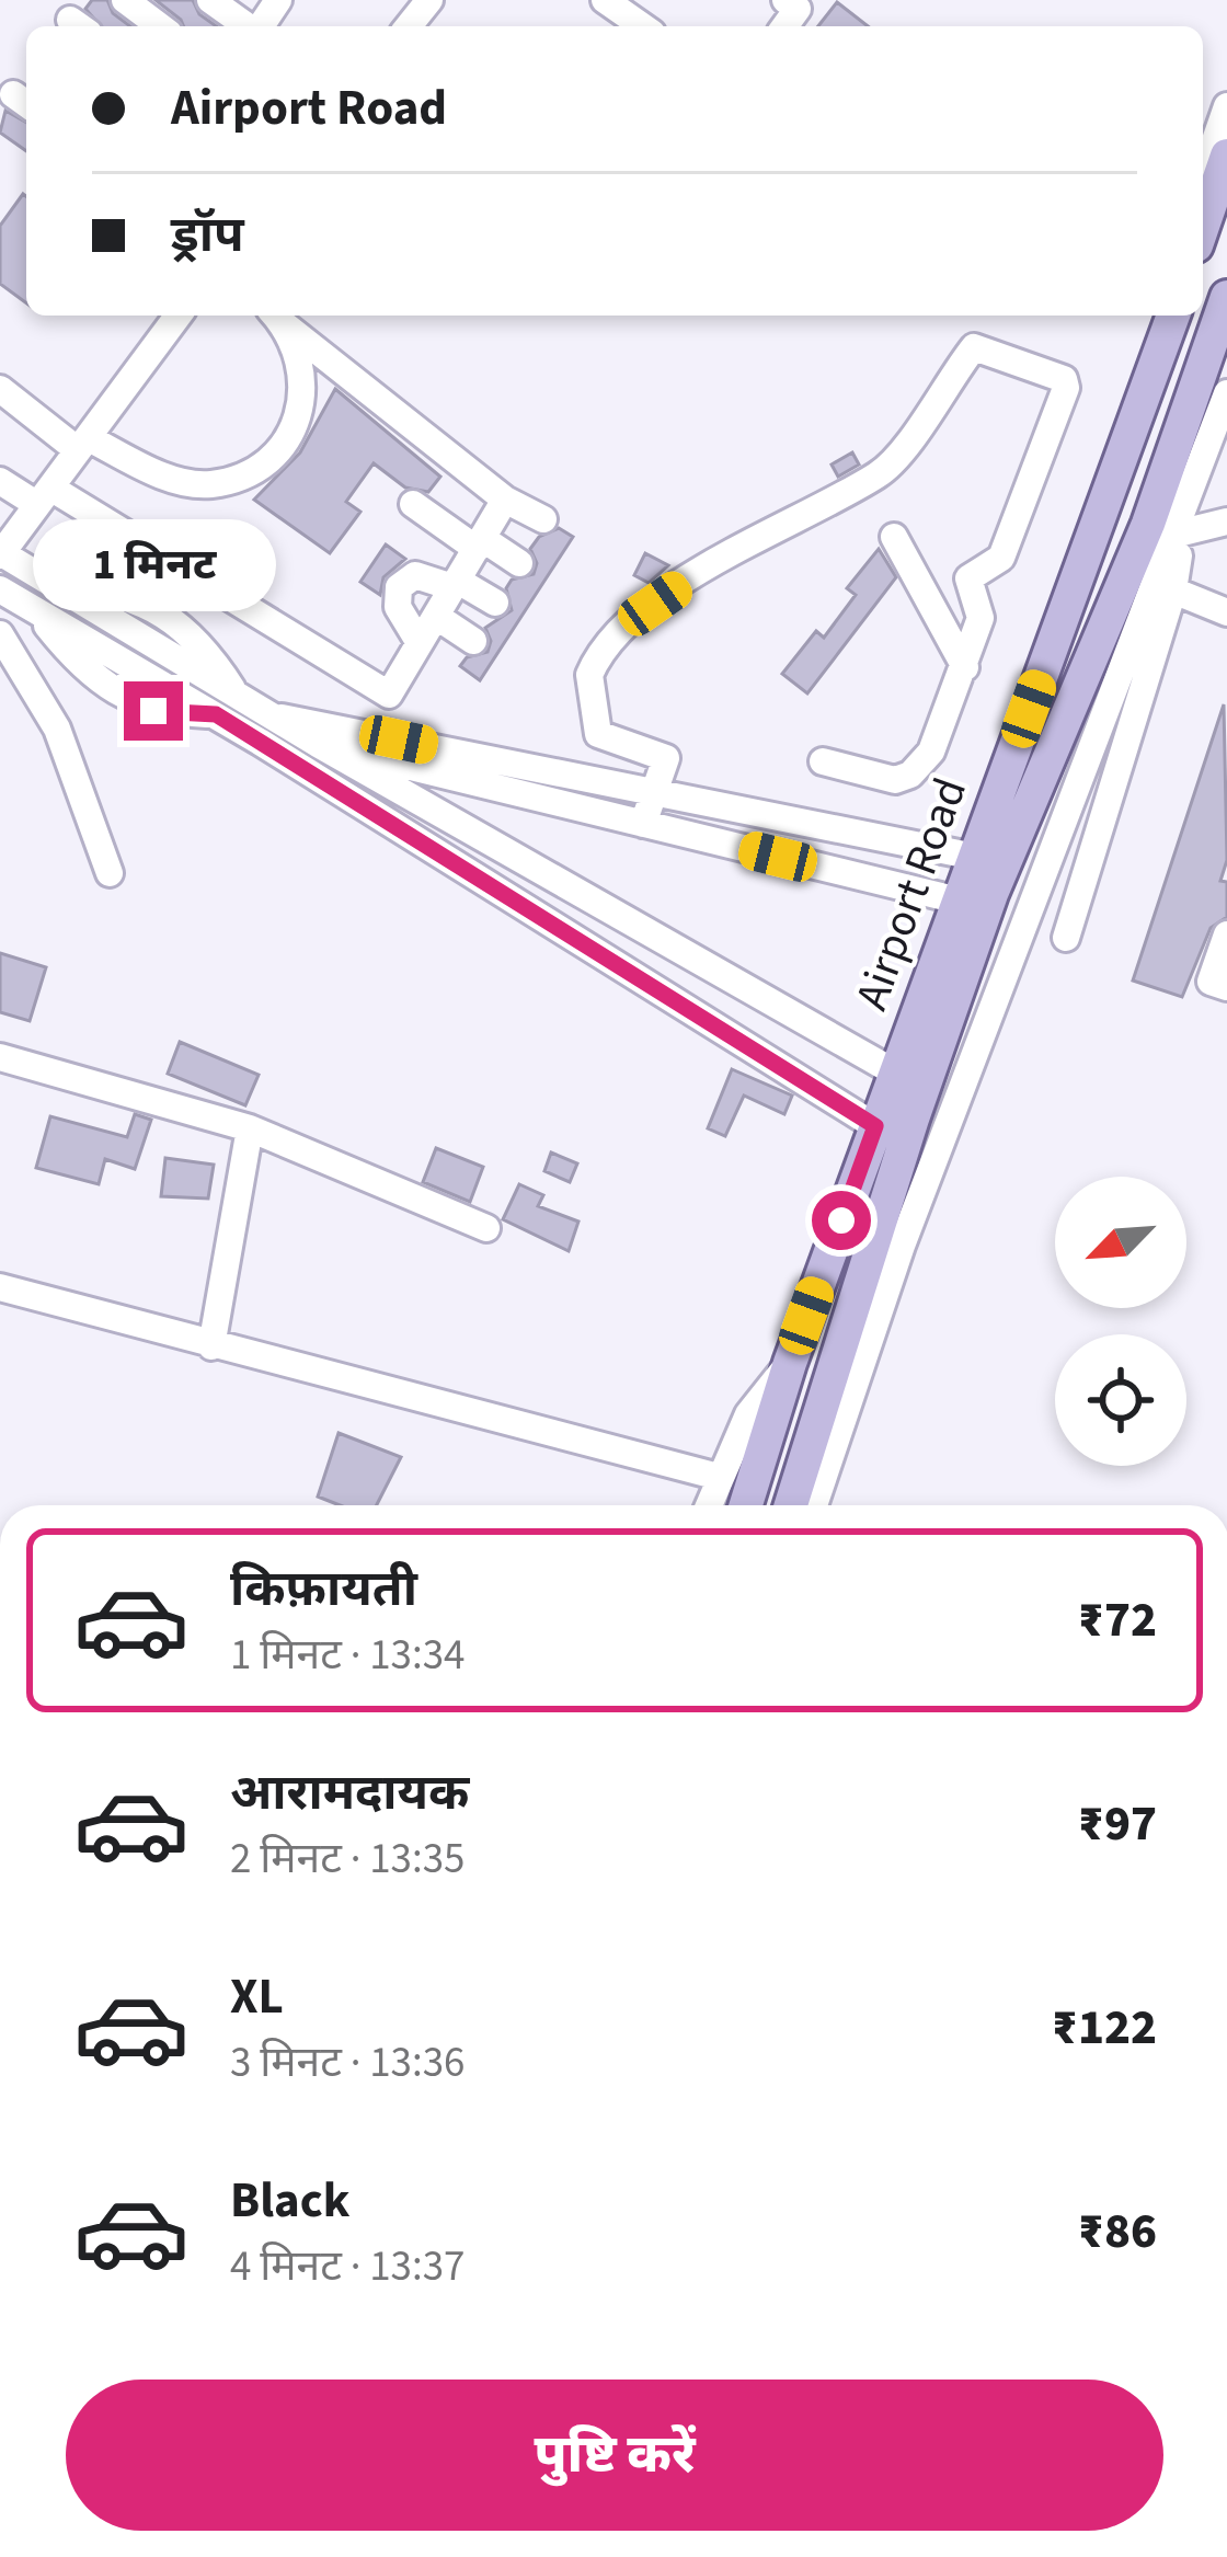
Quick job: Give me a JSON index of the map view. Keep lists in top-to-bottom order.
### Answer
{
  "streets": {
    "main road": ["Airport Road"]
  },
  "north": "bottom left",
  "page": {
    "banner": ["Airport Road", "ड्रॉप"],
    "bubble": "1 मिनट",
    "list": [
      {
        "name": "किफ़ायती",
        "note": "1 मिनट · 13:34",
        "value": "₹72"
      },
      {
        "name": "आरामदायक",
        "note": "2 मिनट · 13:35",
        "value": "₹97"
      },
      {
        "name": "XL",
        "note": "3 मिनट · 13:36",
        "value": "₹122"
      },
      {
        "name": "Black",
        "note": "4 मिनट · 13:37",
        "value": "₹86"
      }
    ],
    "buttons": "पुष्टि करें"
  }
}
